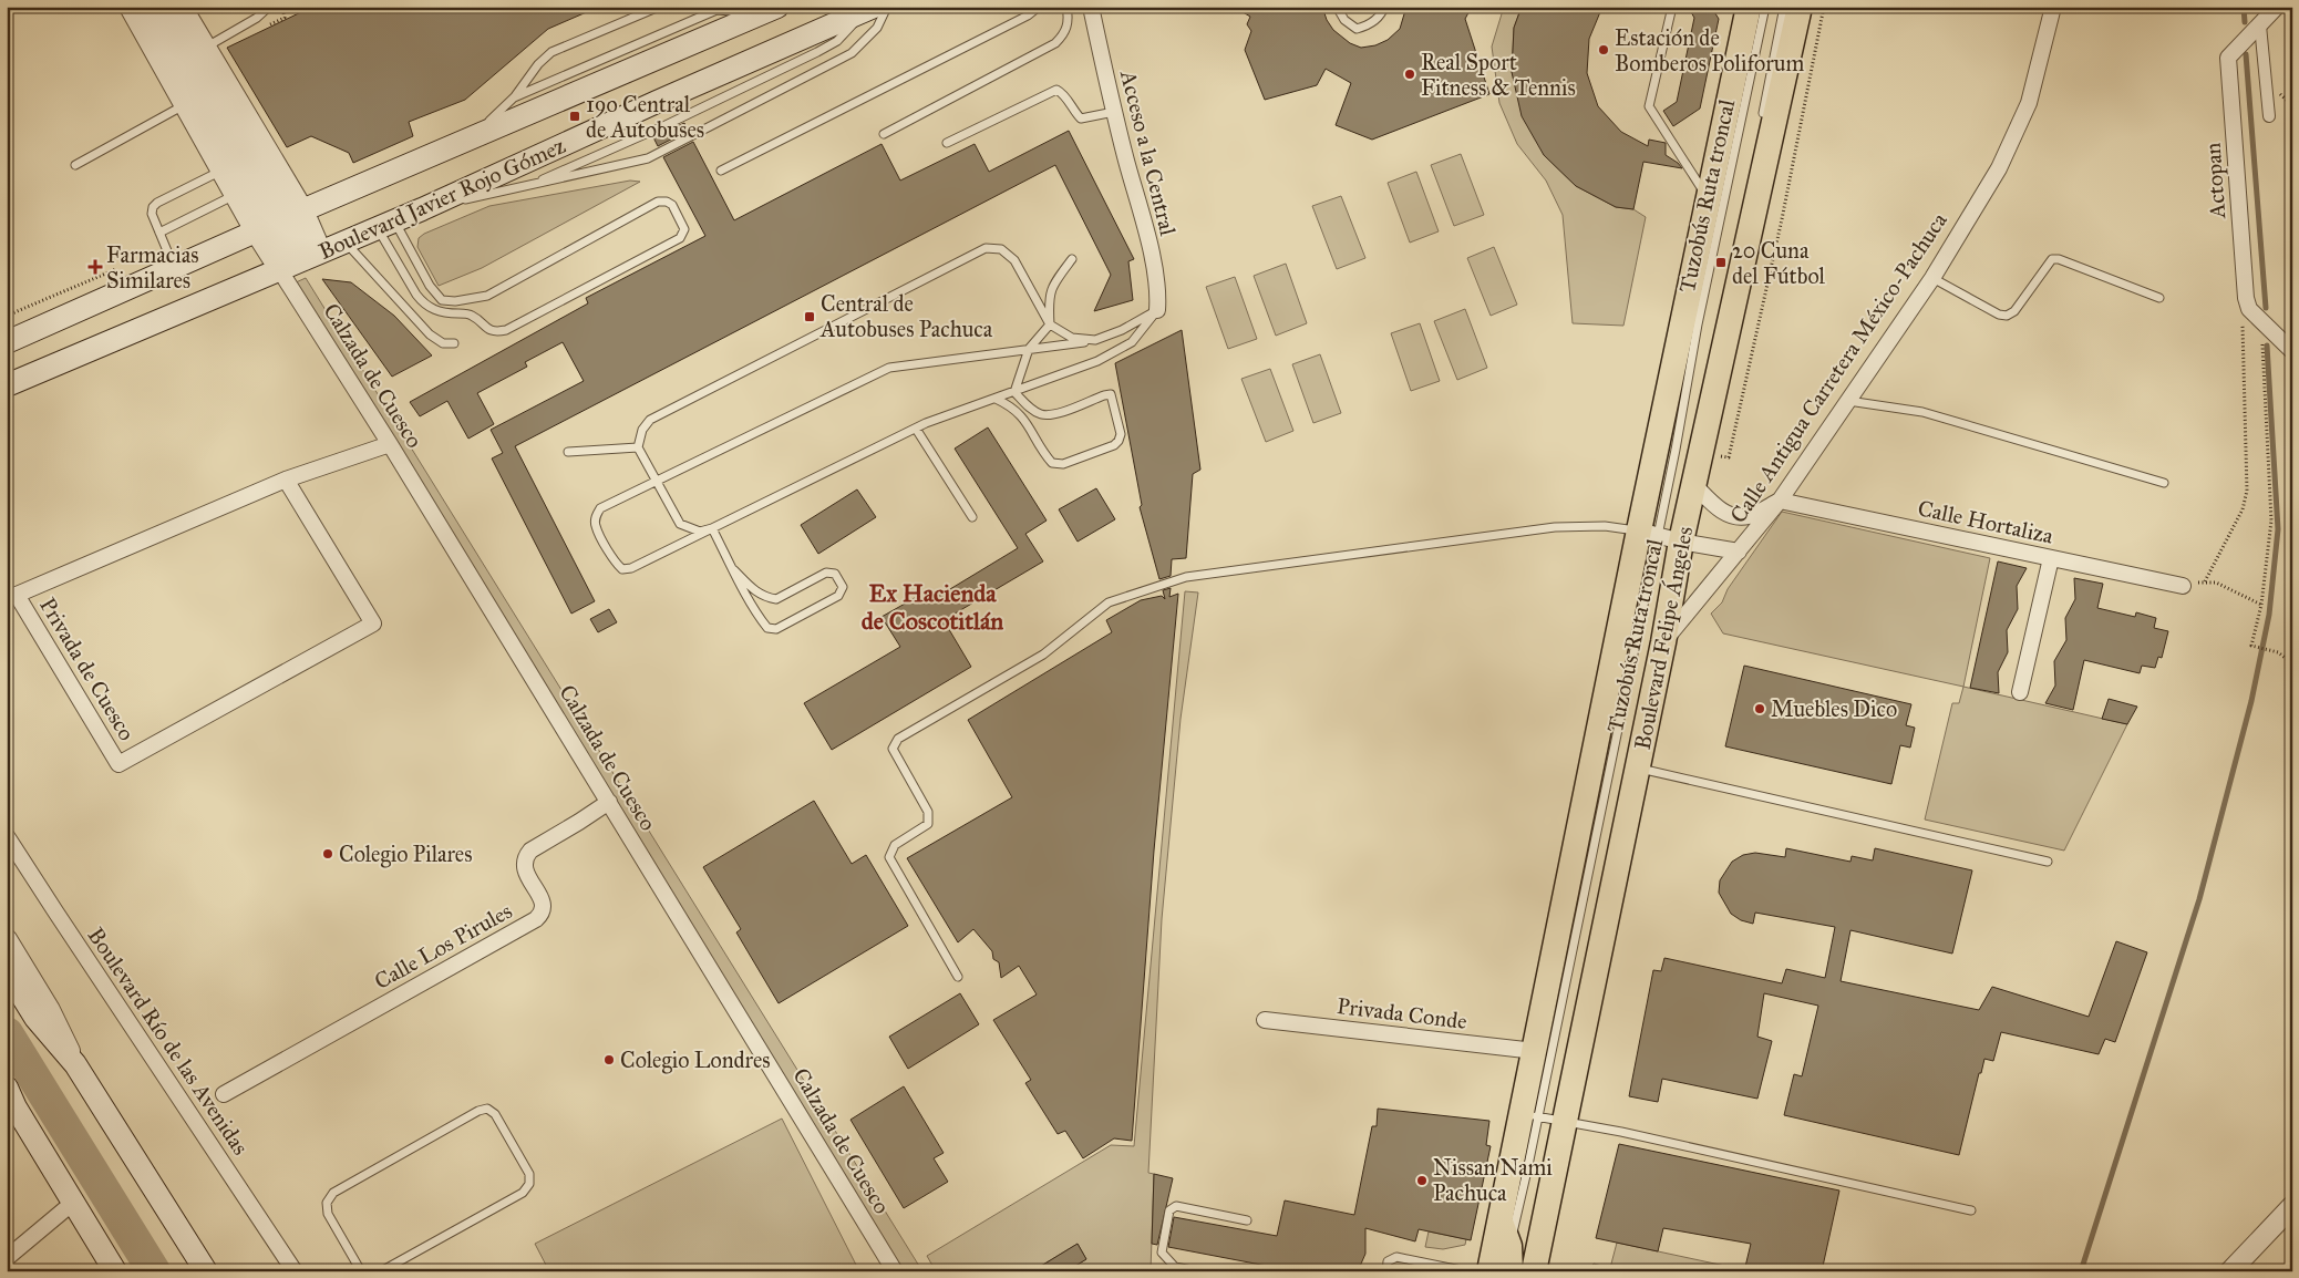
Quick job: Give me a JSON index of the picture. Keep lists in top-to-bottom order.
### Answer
{
  "streets": {
    "main road": ["Boulevard Javier Rojo Gómez", "Boulevard Felipe Ángeles"],
    "street": [
      "Acceso a la Central",
      "Actopan",
      "Calle Antigua Carretera México-Pachuca",
      "Calzada de Cuesco",
      "Calle Hortaliza",
      "Privada de Cuesco",
      "Calle Los Pirules",
      "Privada Conde",
      "Boulevard Río de las Avenidas"
    ],
    "lane": ["Tuzobús Ruta troncal"]
  },
  "crossings": [
    ["Tuzobús Ruta troncal", "Boulevard Felipe Ángeles"],
    ["Boulevard Javier Rojo Gómez", "Calzada de Cuesco"],
    ["Calle Antigua Carretera México-Pachuca", "Calle Hortaliza"],
    ["Calle Antigua Carretera México-Pachuca", "Boulevard Felipe Ángeles"],
    ["Calzada de Cuesco", "Privada de Cuesco"],
    ["Calzada de Cuesco", "Calle Los Pirules"],
    ["Boulevard Felipe Ángeles", "Privada Conde"]
  ],
  "districts": ["Ex Hacienda de Coscotitlán"],
  "places": {
    "other": [
      "Estación de Bomberos Poliforum",
      "Real Sport Fitness & Tennis",
      "Muebles Dico",
      "Colegio Pilares",
      "Colegio Londres",
      "Nissan Nami Pachuca"
    ],
    "transit": ["19o Central de Autobuses", "20 Cuna del Fútbol", "Central de Autobuses Pachuca"],
    "health": ["Farmacias Similares"]
  }
}
